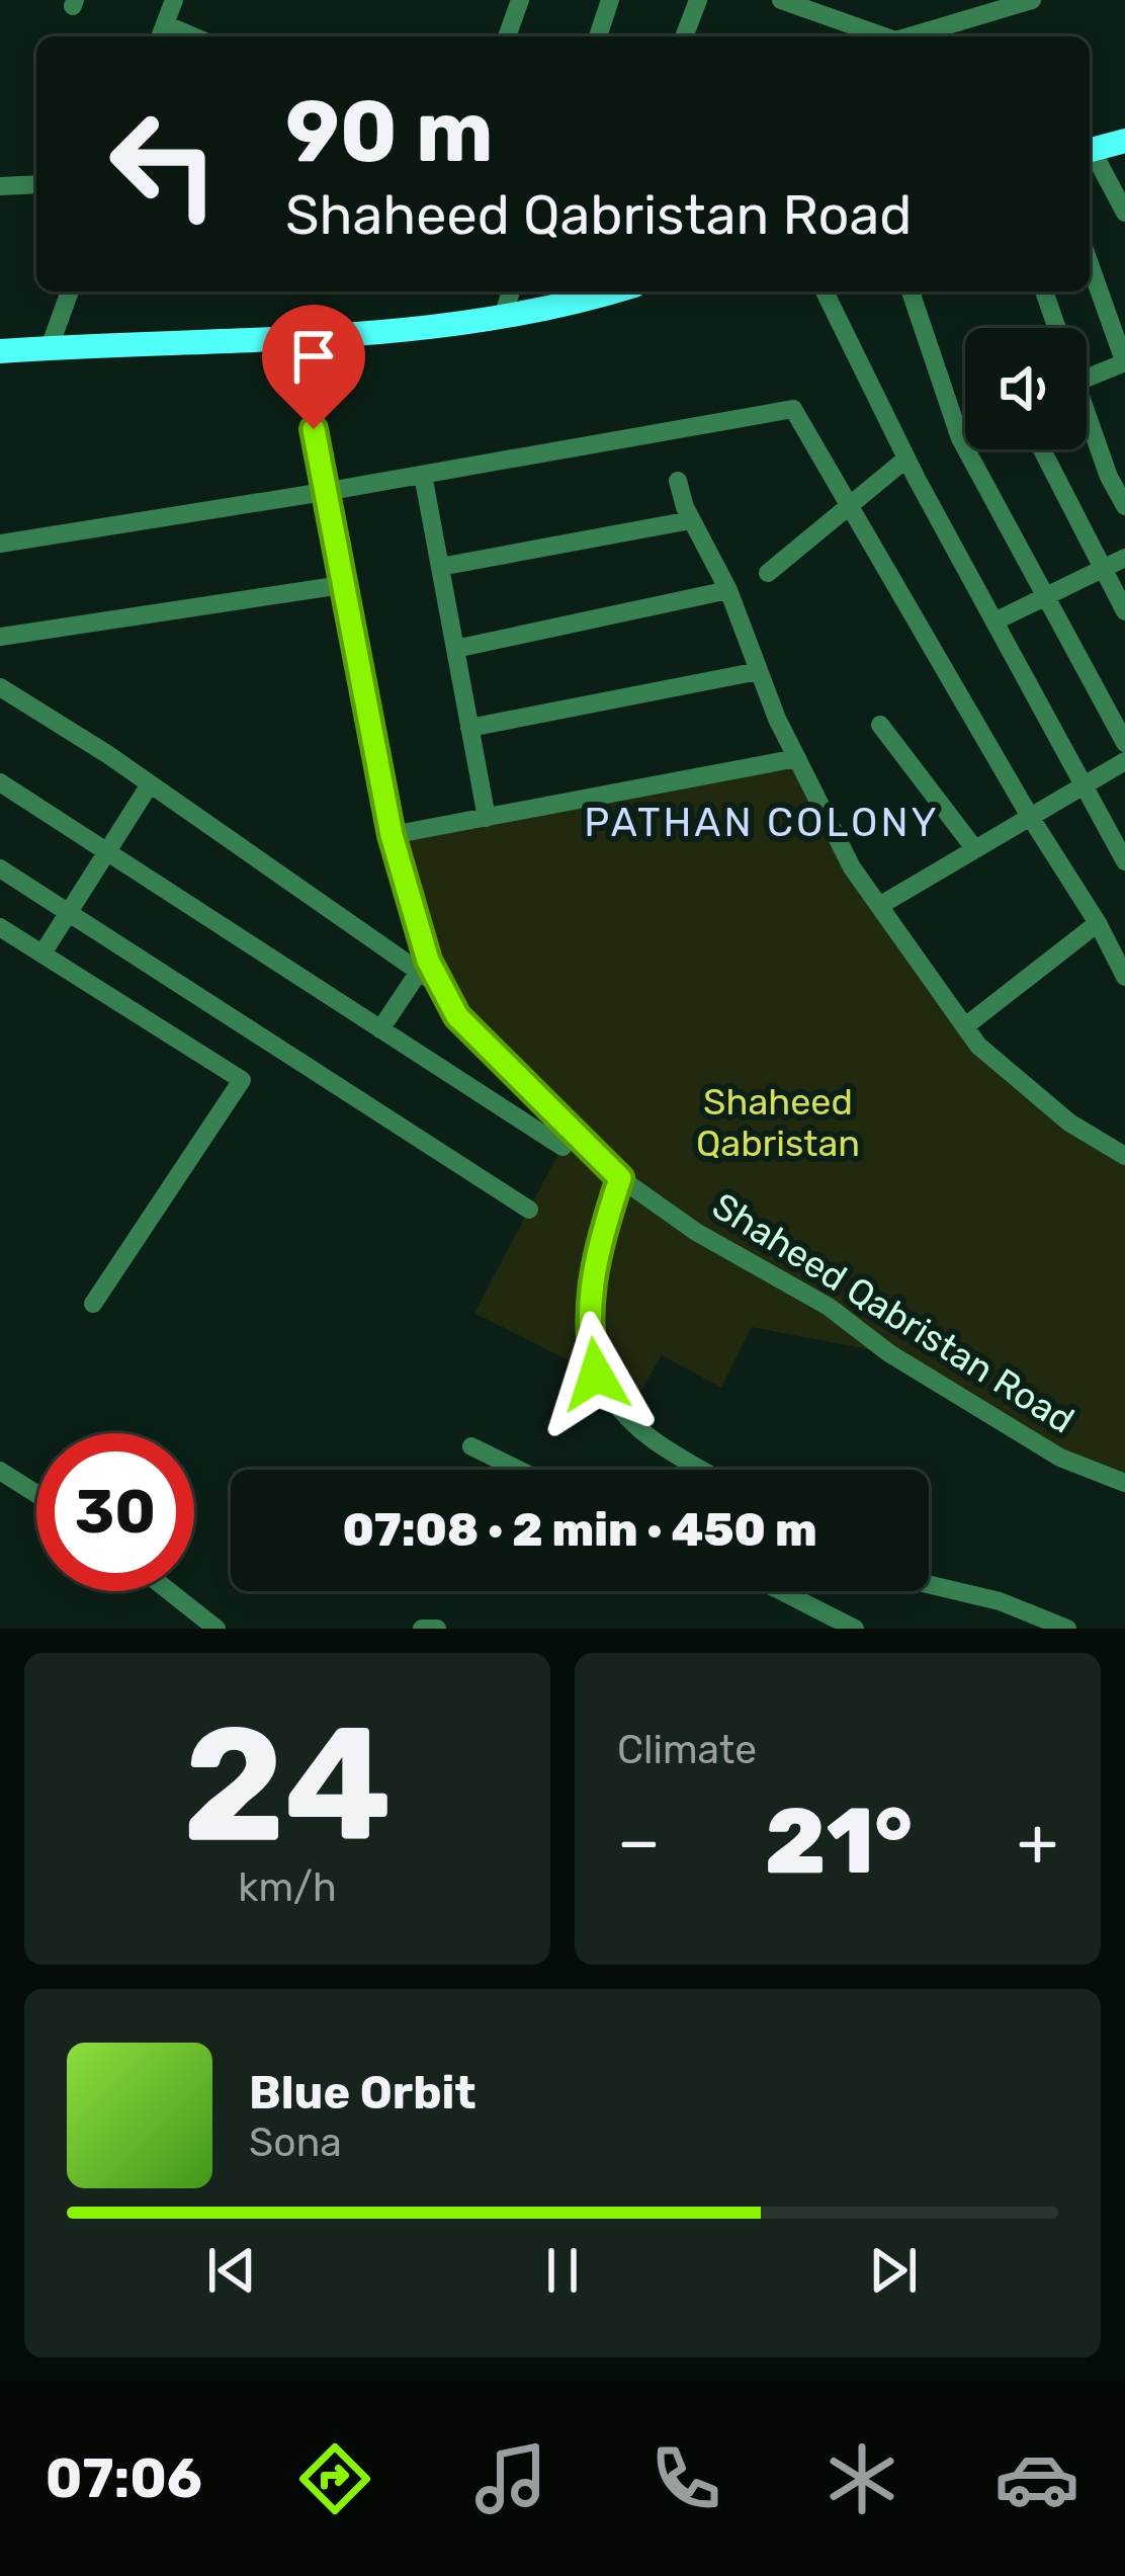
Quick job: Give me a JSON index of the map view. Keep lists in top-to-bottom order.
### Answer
{
  "streets": {
    "street": ["Shaheed Qabristan Road"]
  },
  "districts": ["PATHAN COLONY"],
  "parks": ["Shaheed Qabristan"],
  "page": {
    "turn": ["90 m", "Shaheed Qabristan Road"],
    "limit": "30",
    "trip": "07:08 · 2 min · 450 m",
    "tile": [
      ["24", "km/h"],
      "Climate"
    ],
    "heat": ["−", "21°", "+"],
    "song": ["Blue Orbit", "Sona"],
    "tabs": "07:06"
  }
}
